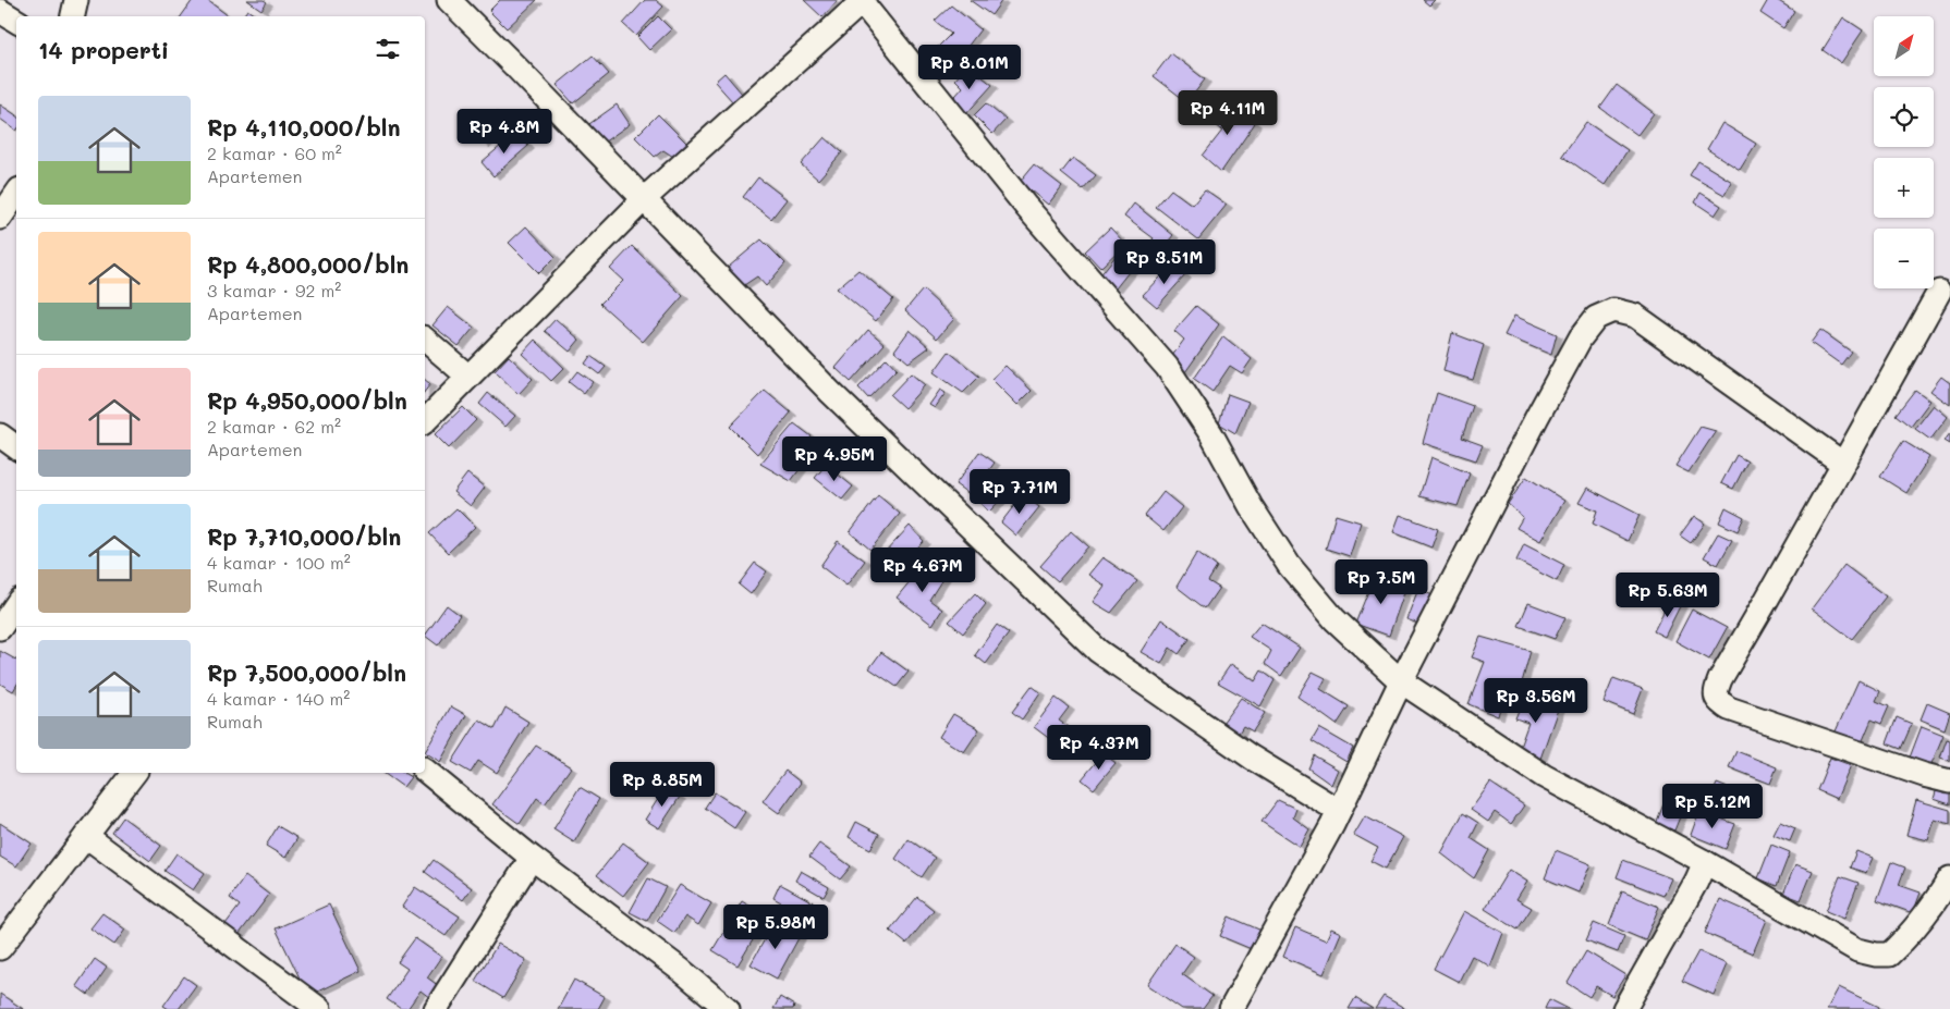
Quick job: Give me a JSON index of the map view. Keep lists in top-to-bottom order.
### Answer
{
  "north": "top right",
  "page": {
    "map_buttons": ["+", "−"],
    "heading": "14 properti",
    "price": [
      "Rp 8.01M",
      "Rp 4.11M",
      "Rp 4.8M",
      "Rp 3.51M",
      "Rp 4.95M",
      "Rp 7.71M",
      "Rp 4.67M",
      "Rp 7.5M",
      "Rp 5.63M",
      "Rp 3.56M",
      "Rp 4.37M",
      "Rp 8.85M",
      "Rp 5.12M",
      "Rp 5.98M"
    ],
    "list": [
      {
        "name": "Rp 4,110,000/bln",
        "note": "2 kamar · 60 m² · Apartemen"
      },
      {
        "name": "Rp 4,800,000/bln",
        "note": "3 kamar · 92 m² · Apartemen"
      },
      {
        "name": "Rp 4,950,000/bln",
        "note": "2 kamar · 62 m² · Apartemen"
      },
      {
        "name": "Rp 7,710,000/bln",
        "note": "4 kamar · 100 m² · Rumah"
      },
      {
        "name": "Rp 7,500,000/bln",
        "note": "4 kamar · 140 m² · Rumah"
      }
    ]
  }
}
